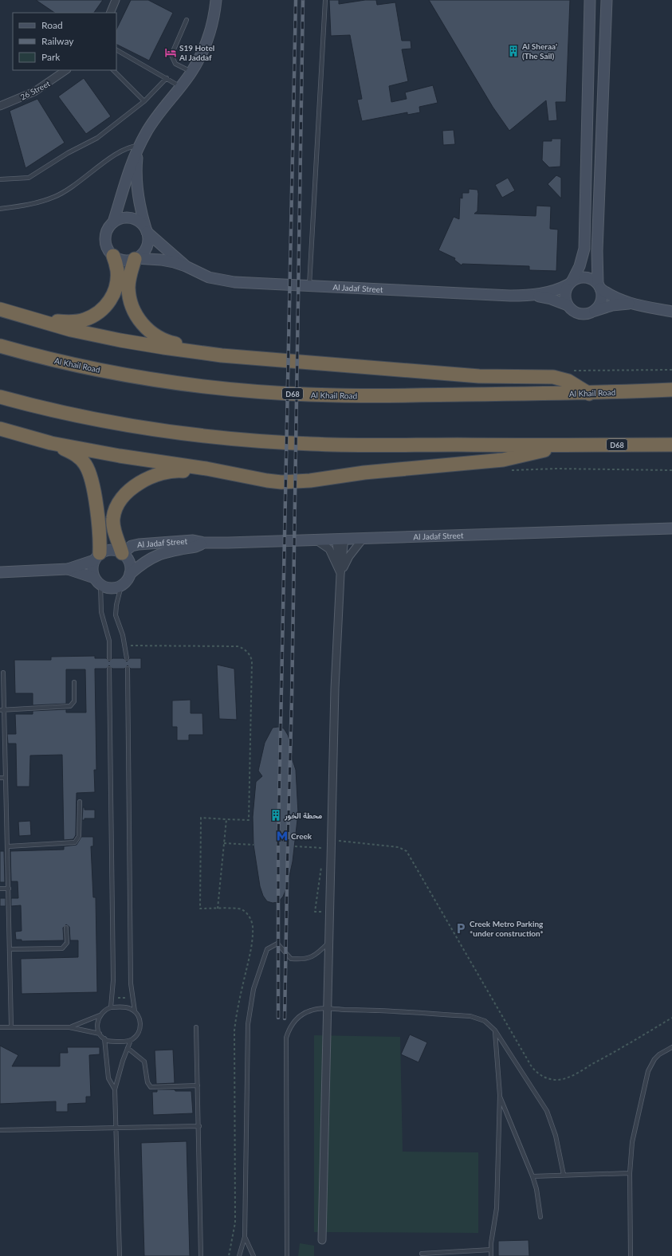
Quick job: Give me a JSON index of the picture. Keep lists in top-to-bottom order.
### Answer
{
  "streets": {
    "highway": ["Al Khail Road", "D68"],
    "street": ["26 Street", "Al Jadaf Street"]
  },
  "places": {
    "building": ["Al Sheraa' (The Sail)", "محطة الخور"],
    "hotel": ["S19 Hotel Al Jaddaf"],
    "metro station": ["Creek"],
    "parking": ["Creek Metro Parking *under construction*"]
  },
  "legend": ["Road", "Railway", "Park"]
}
